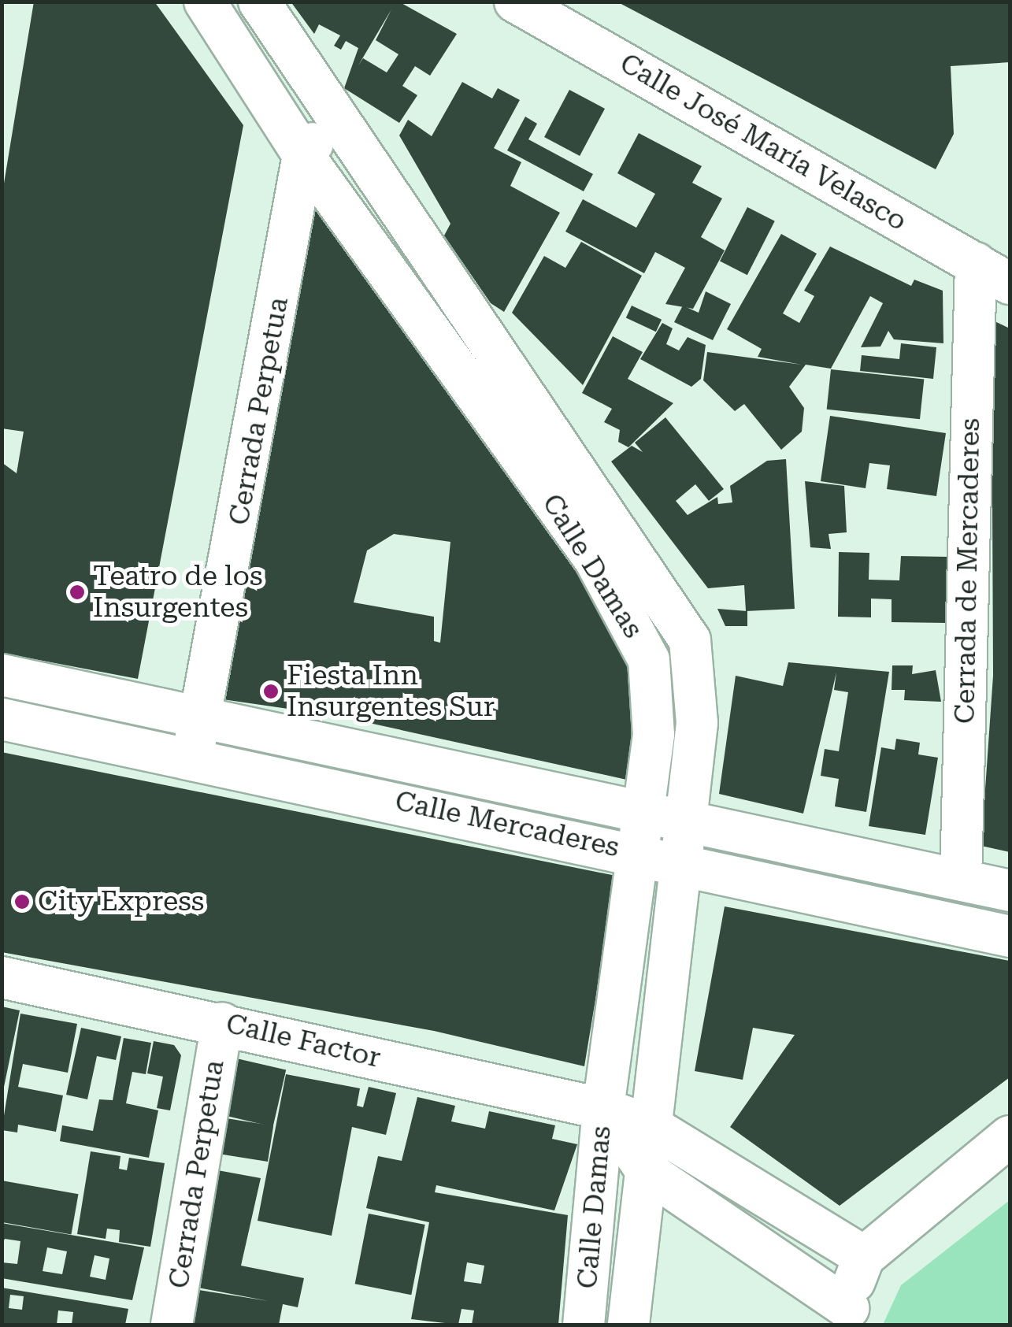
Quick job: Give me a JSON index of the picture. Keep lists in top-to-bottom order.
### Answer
{
  "streets": {
    "street": [
      "Calle José María Velasco",
      "Cerrada Perpetua",
      "Calle Damas",
      "Cerrada de Mercaderes",
      "Calle Mercaderes",
      "Calle Factor"
    ]
  },
  "crossings": [
    ["Calle José María Velasco", "Cerrada de Mercaderes"],
    ["Cerrada Perpetua", "Calle Damas"],
    ["Cerrada Perpetua", "Calle Mercaderes"],
    ["Cerrada Perpetua", "Calle Factor"],
    ["Calle Damas", "Calle Mercaderes"],
    ["Calle Damas", "Calle Factor"],
    ["Cerrada de Mercaderes", "Calle Mercaderes"]
  ],
  "places": ["Teatro de los Insurgentes", "Fiesta Inn Insurgentes Sur", "City Express"]
}
